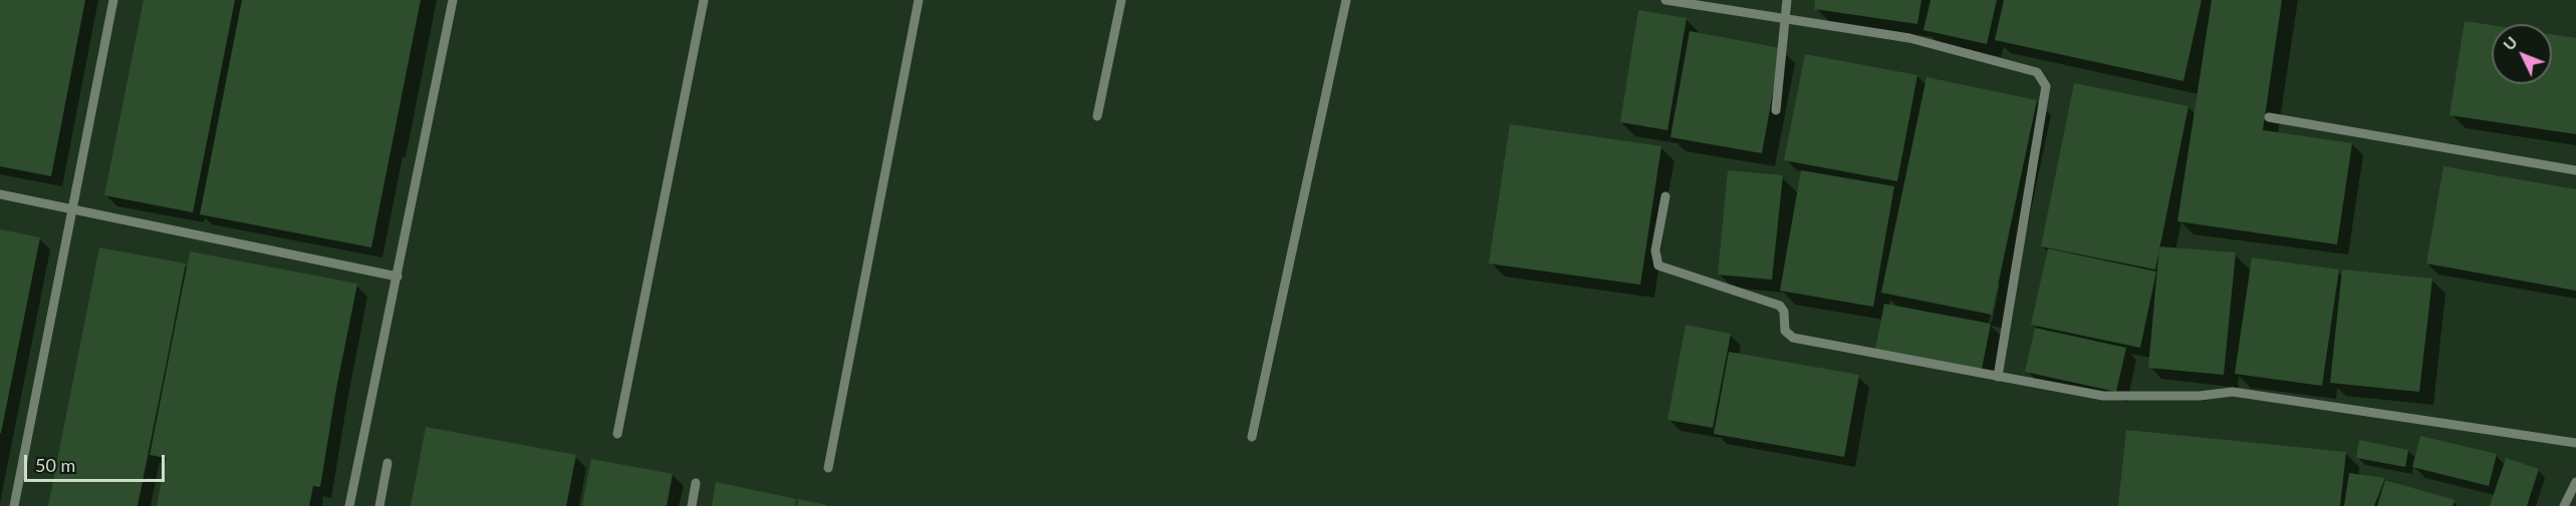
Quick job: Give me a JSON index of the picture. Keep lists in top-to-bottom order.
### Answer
{
  "scale_bar": "50 m",
  "north": "top left"
}
